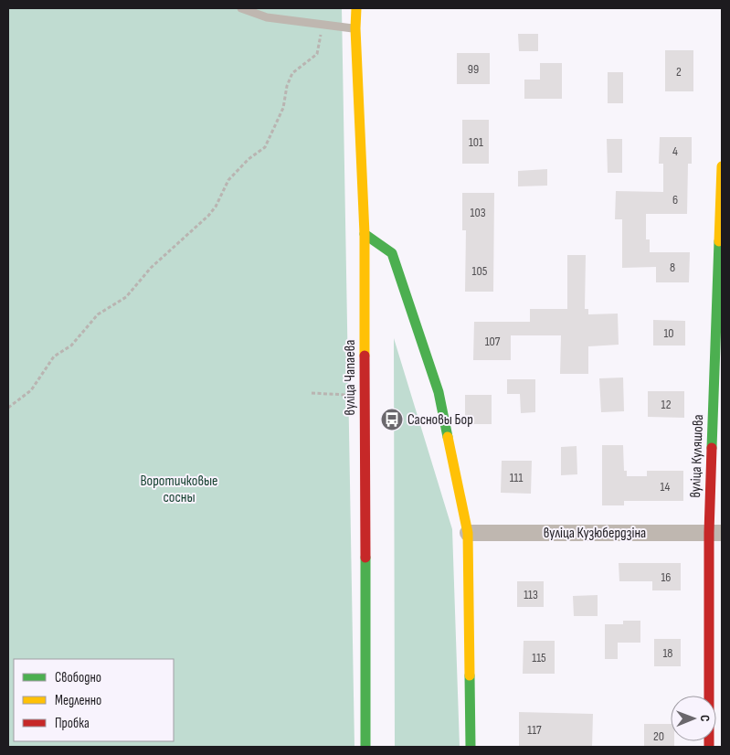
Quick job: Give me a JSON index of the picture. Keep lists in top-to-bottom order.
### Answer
{
  "streets": {
    "street": ["вуліца Чапаева", "вуліца Куляшова", "вуліца Кузюбердзіна"]
  },
  "crossings": [
    ["вуліца Куляшова", "вуліца Кузюбердзіна"]
  ],
  "parks": ["Воротичковые сосны"],
  "places": {
    "bus stop": ["Сасновы Бор"]
  },
  "house_numbers": [
    "99",
    "2",
    "101",
    "4",
    "6",
    "103",
    "8",
    "105",
    "10",
    "107",
    "12",
    "111",
    "14",
    "16",
    "113",
    "18",
    "115",
    "117",
    "20"
  ],
  "legend": ["Свободно", "Медленно", "Пробка"],
  "north": "right"
}
